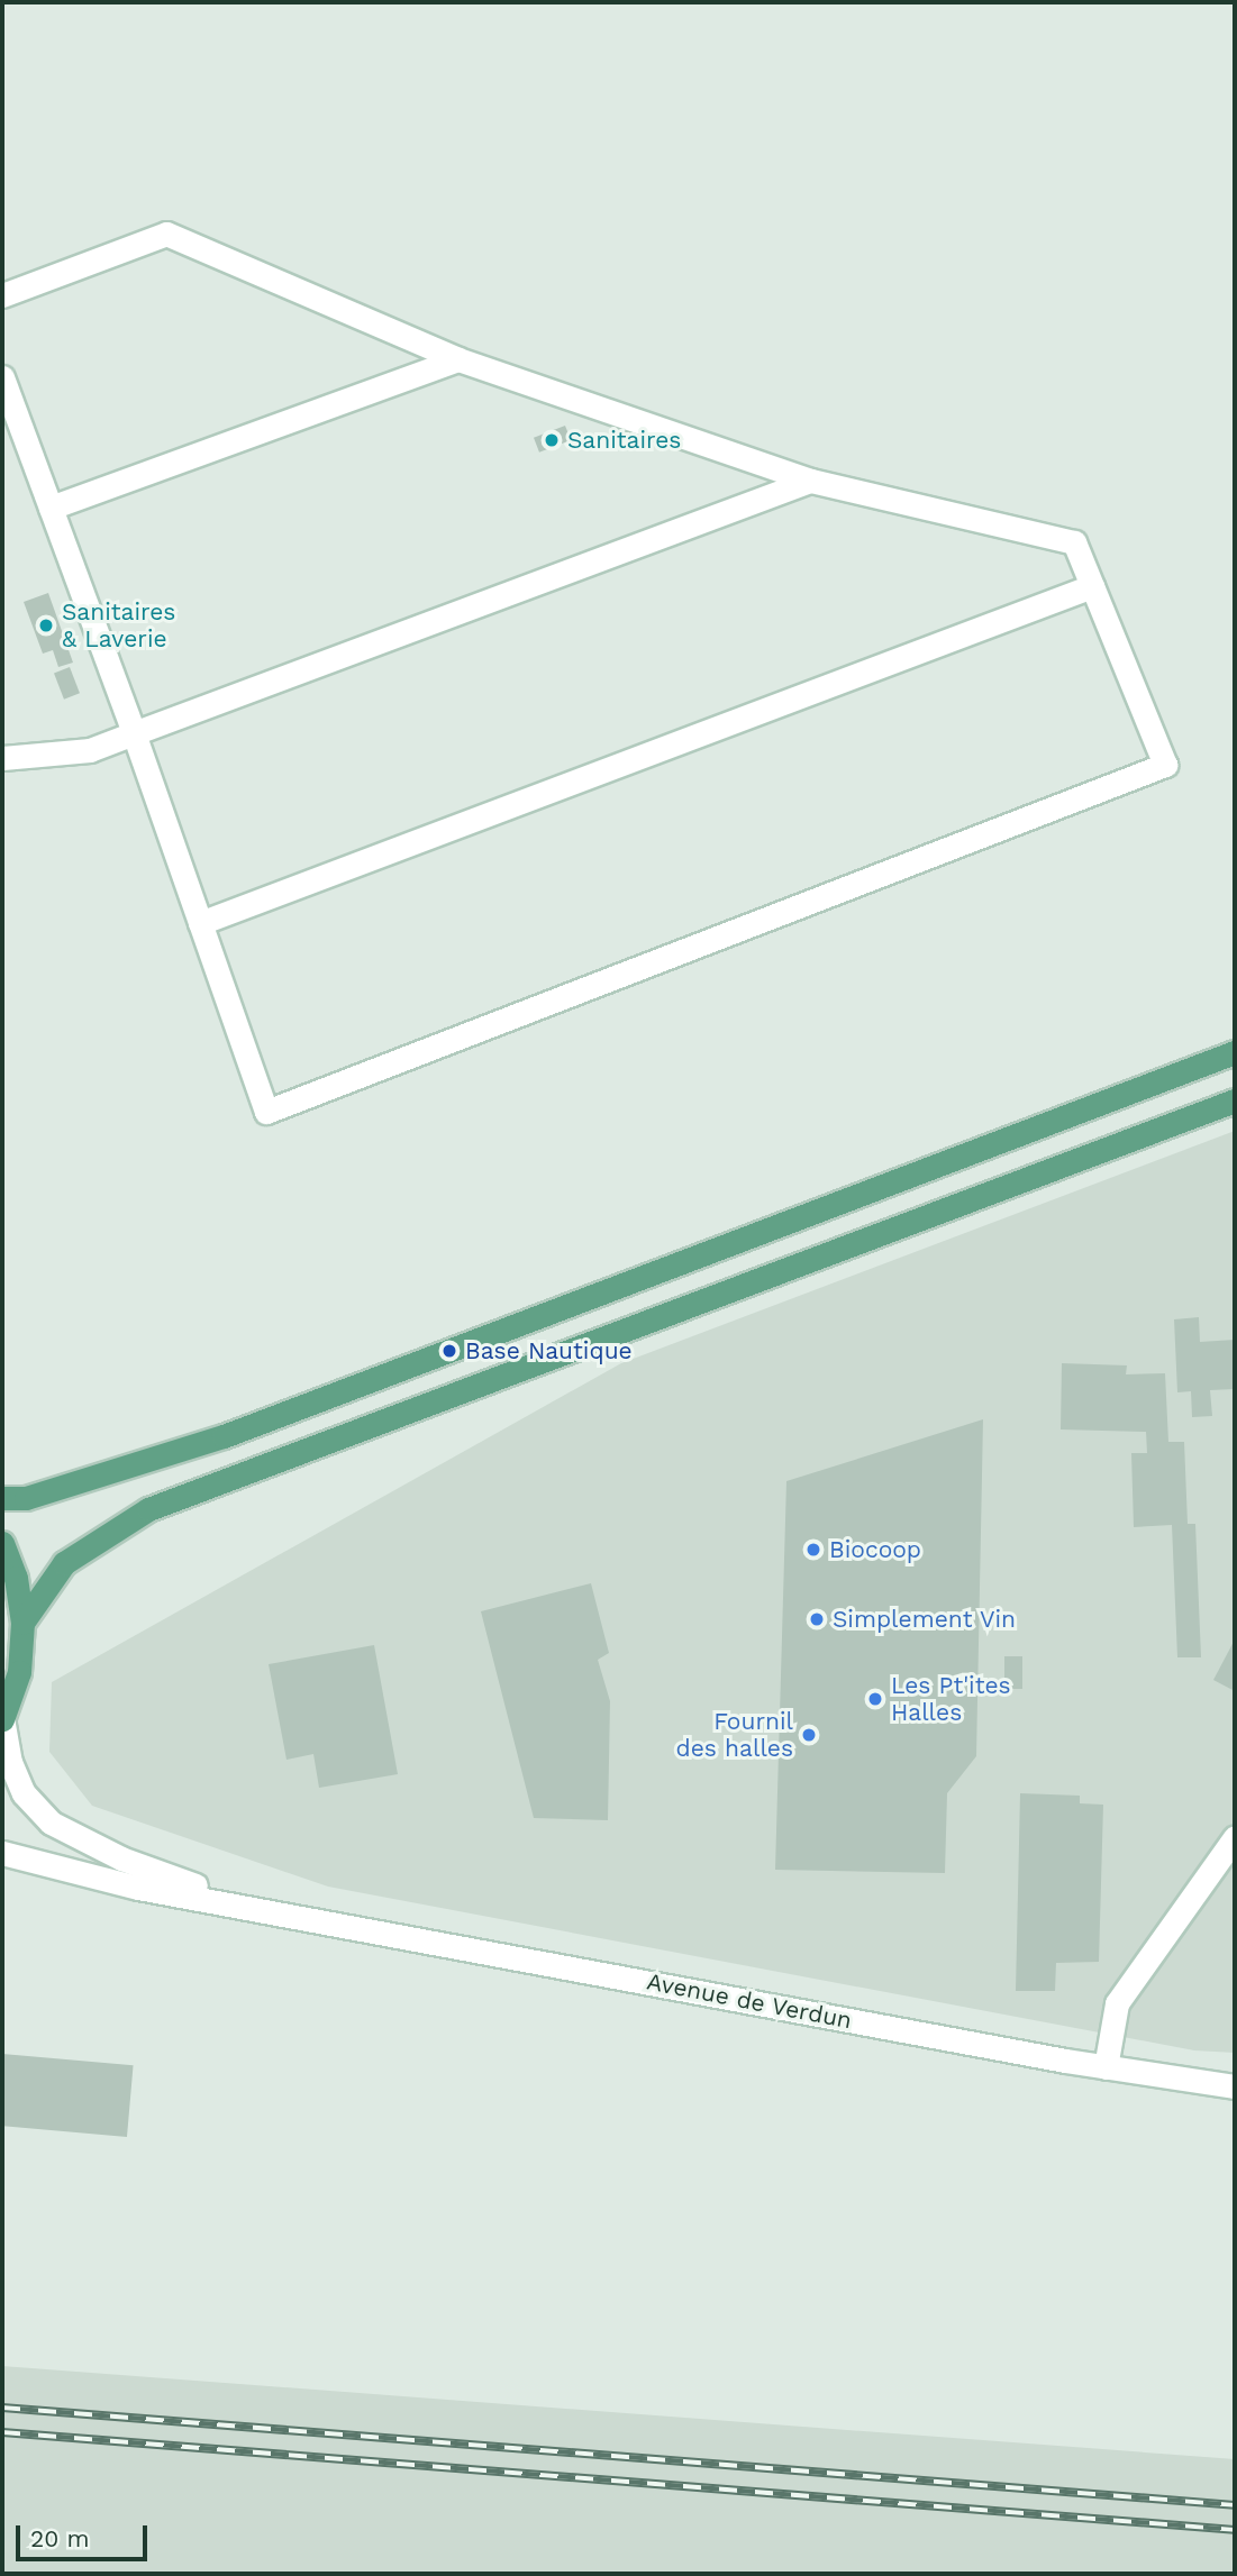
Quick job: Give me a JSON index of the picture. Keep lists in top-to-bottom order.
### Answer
{
  "streets": {
    "main road": ["Avenue de Verdun"]
  },
  "places": [
    "Sanitaires",
    "Sanitaires & Laverie",
    "Base Nautique",
    "Biocoop",
    "Simplement Vin",
    "Les Pt'ites Halles",
    "Fournil des halles"
  ],
  "scale_bar": "20 m"
}
